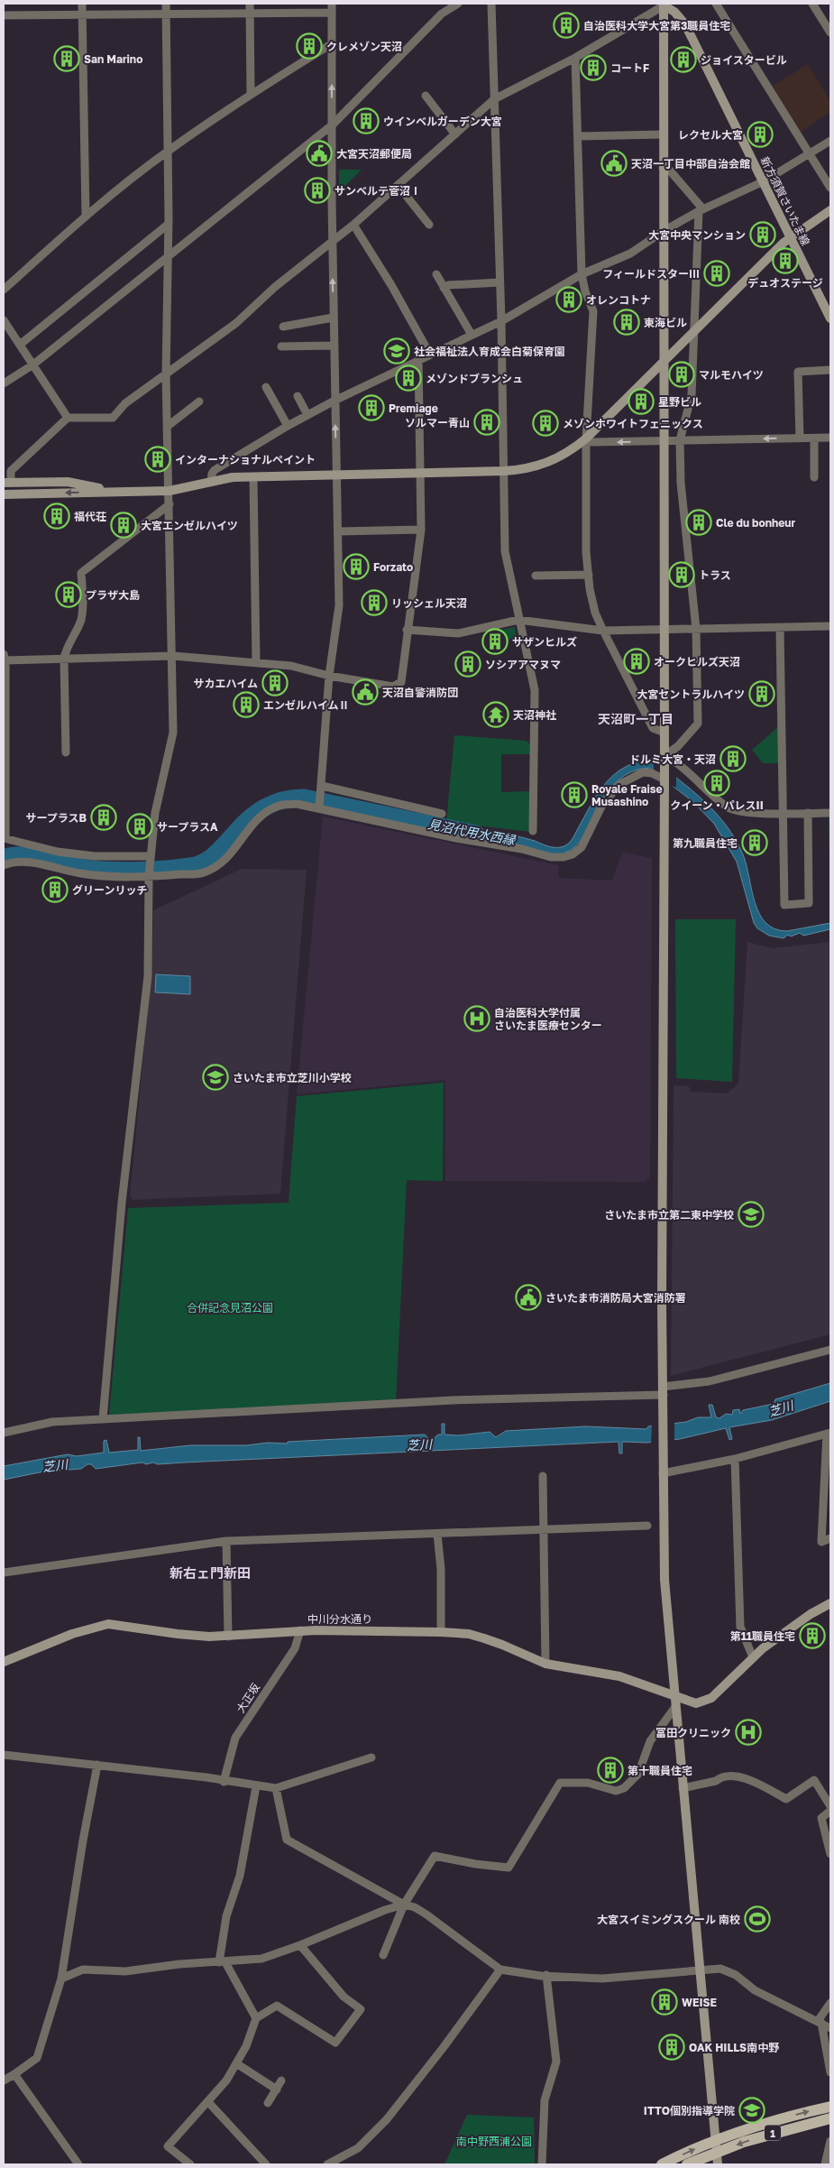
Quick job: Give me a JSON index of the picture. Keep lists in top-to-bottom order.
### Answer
{
  "streets": {
    "main road": ["1"],
    "street": ["新方須賀さいたま線", "中川分水通り", "大正坂"]
  },
  "crossings": [
    ["中川分水通り", "大正坂"]
  ],
  "districts": ["天沼町一丁目", "新右ェ門新田"],
  "water": ["見沼代用水西縁", "芝川"],
  "parks": ["合併記念見沼公園", "南中野西浦公園"],
  "places": {
    "building": [
      "自治医科大学大宮第3職員住宅",
      "クレメゾン天沼",
      "San Marino",
      "ジョイスタービル",
      "コートF",
      "ウインベルガーデン大宮",
      "レクセル大宮",
      "サンベルテ菅沼Ⅰ",
      "大宮中央マンション",
      "デュオステージ",
      "フィールドスターⅢ",
      "オレンコトナ",
      "東海ビル",
      "マルモハイツ",
      "メゾンドブランシュ",
      "星野ビル",
      "Premiage",
      "ソルマー青山",
      "メゾンホワイトフェニックス",
      "インターナショナルペイント",
      "福代荘",
      "Cle du bonheur",
      "大宮エンゼルハイツ",
      "Forzato",
      "トラス",
      "プラザ大島",
      "リッシェル天沼",
      "サザンヒルズ",
      "オークヒルズ天沼",
      "ソシアアマヌマ",
      "サカエハイム",
      "大宮セントラルハイツ",
      "エンゼルハイムⅡ",
      "ドルミ大宮・天沼",
      "クイーン・パレスII",
      "Royale Fraise Musashino",
      "サープラスB",
      "サープラスA",
      "第九職員住宅",
      "グリーンリッチ",
      "第11職員住宅",
      "第十職員住宅",
      "WEISE",
      "OAK HILLS南中野"
    ],
    "public building": [
      "大宮天沼郵便局",
      "天沼一丁目中部自治会館",
      "天沼自警消防団",
      "さいたま市消防局大宮消防署"
    ],
    "school or university": [
      "社会福祉法人育成会白菊保育園",
      "さいたま市立芝川小学校",
      "さいたま市立第二東中学校",
      "ITTO個別指導学院"
    ],
    "temple": ["天沼神社"],
    "hospital": ["自治医科大学付属 さいたま医療センター", "冨田クリニック"],
    "sports": ["大宮スイミングスクール 南校"]
  }
}
